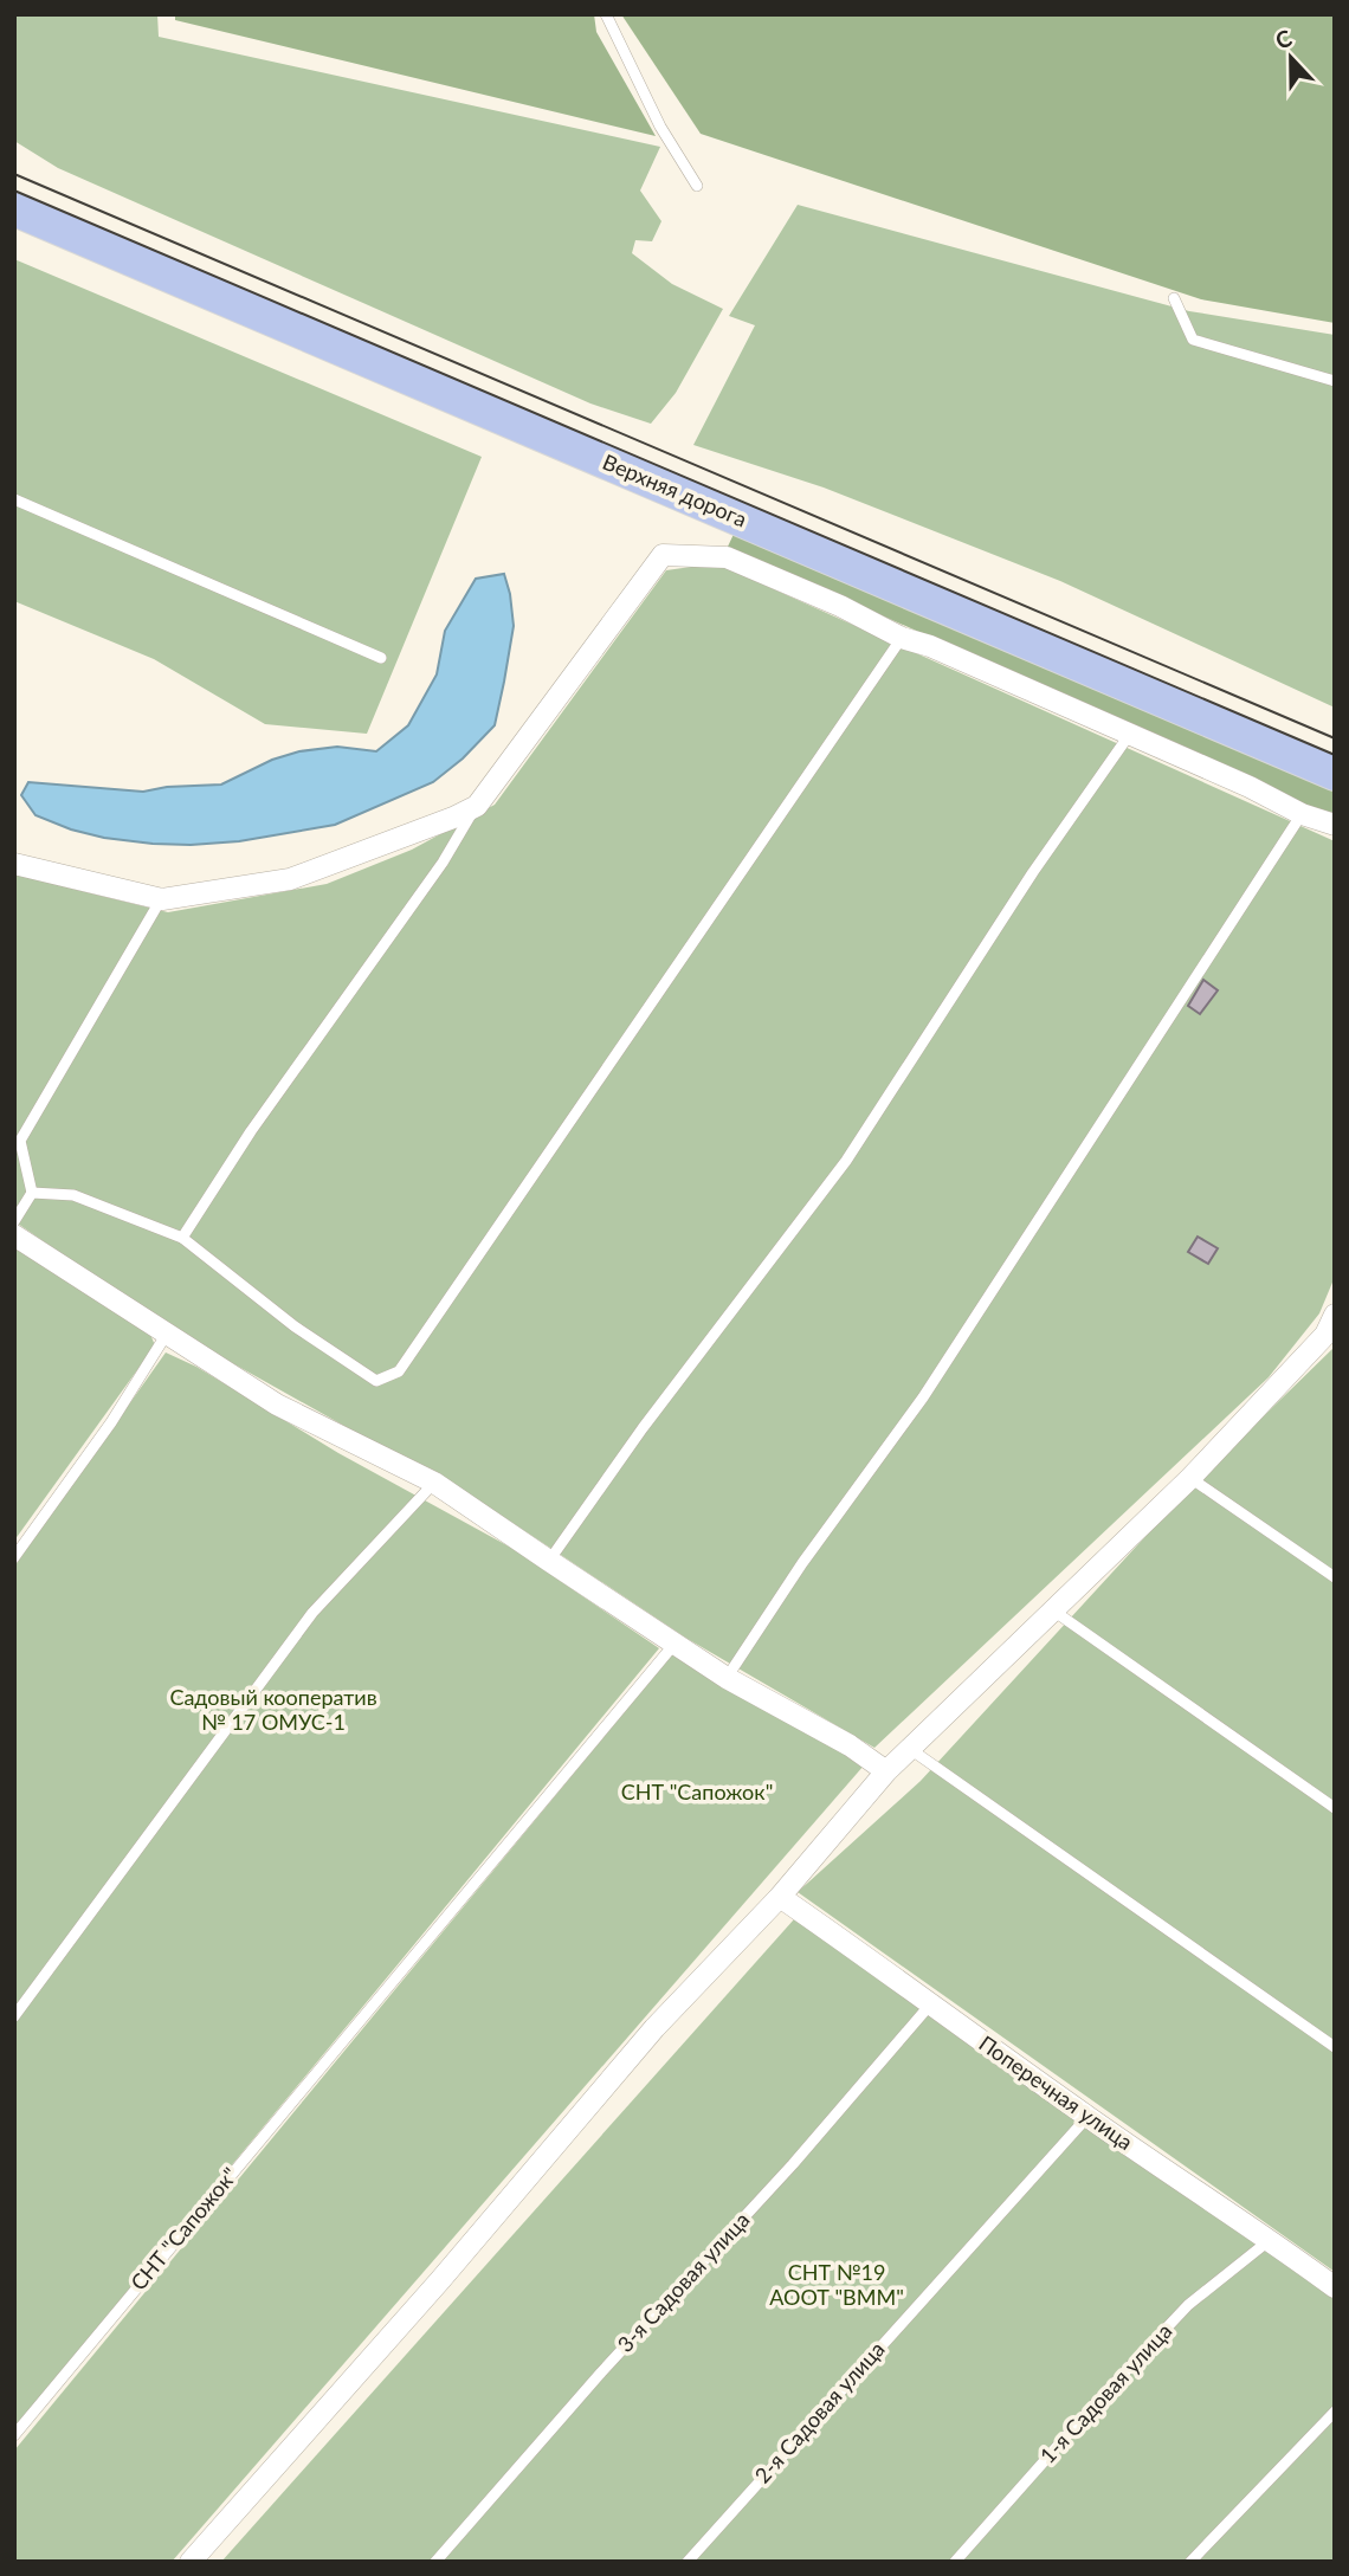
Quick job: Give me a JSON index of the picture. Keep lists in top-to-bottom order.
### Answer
{
  "streets": {
    "main road": ["Верхняя дорога"],
    "street": ["Поперечная улица"],
    "lane": [
      "СНТ \"Сапожок\"",
      "3-я Садовая улица",
      "1-я Садовая улица",
      "2-я Садовая улица"
    ]
  },
  "crossings": [
    ["Поперечная улица", "3-я Садовая улица"],
    ["Поперечная улица", "1-я Садовая улица"],
    ["Поперечная улица", "2-я Садовая улица"]
  ],
  "parks": ["Садовый кооператив № 17 ОМУС-1", "СНТ \"Сапожок\"", "СНТ №19 АООТ \"ВММ\""],
  "north": "top"
}
